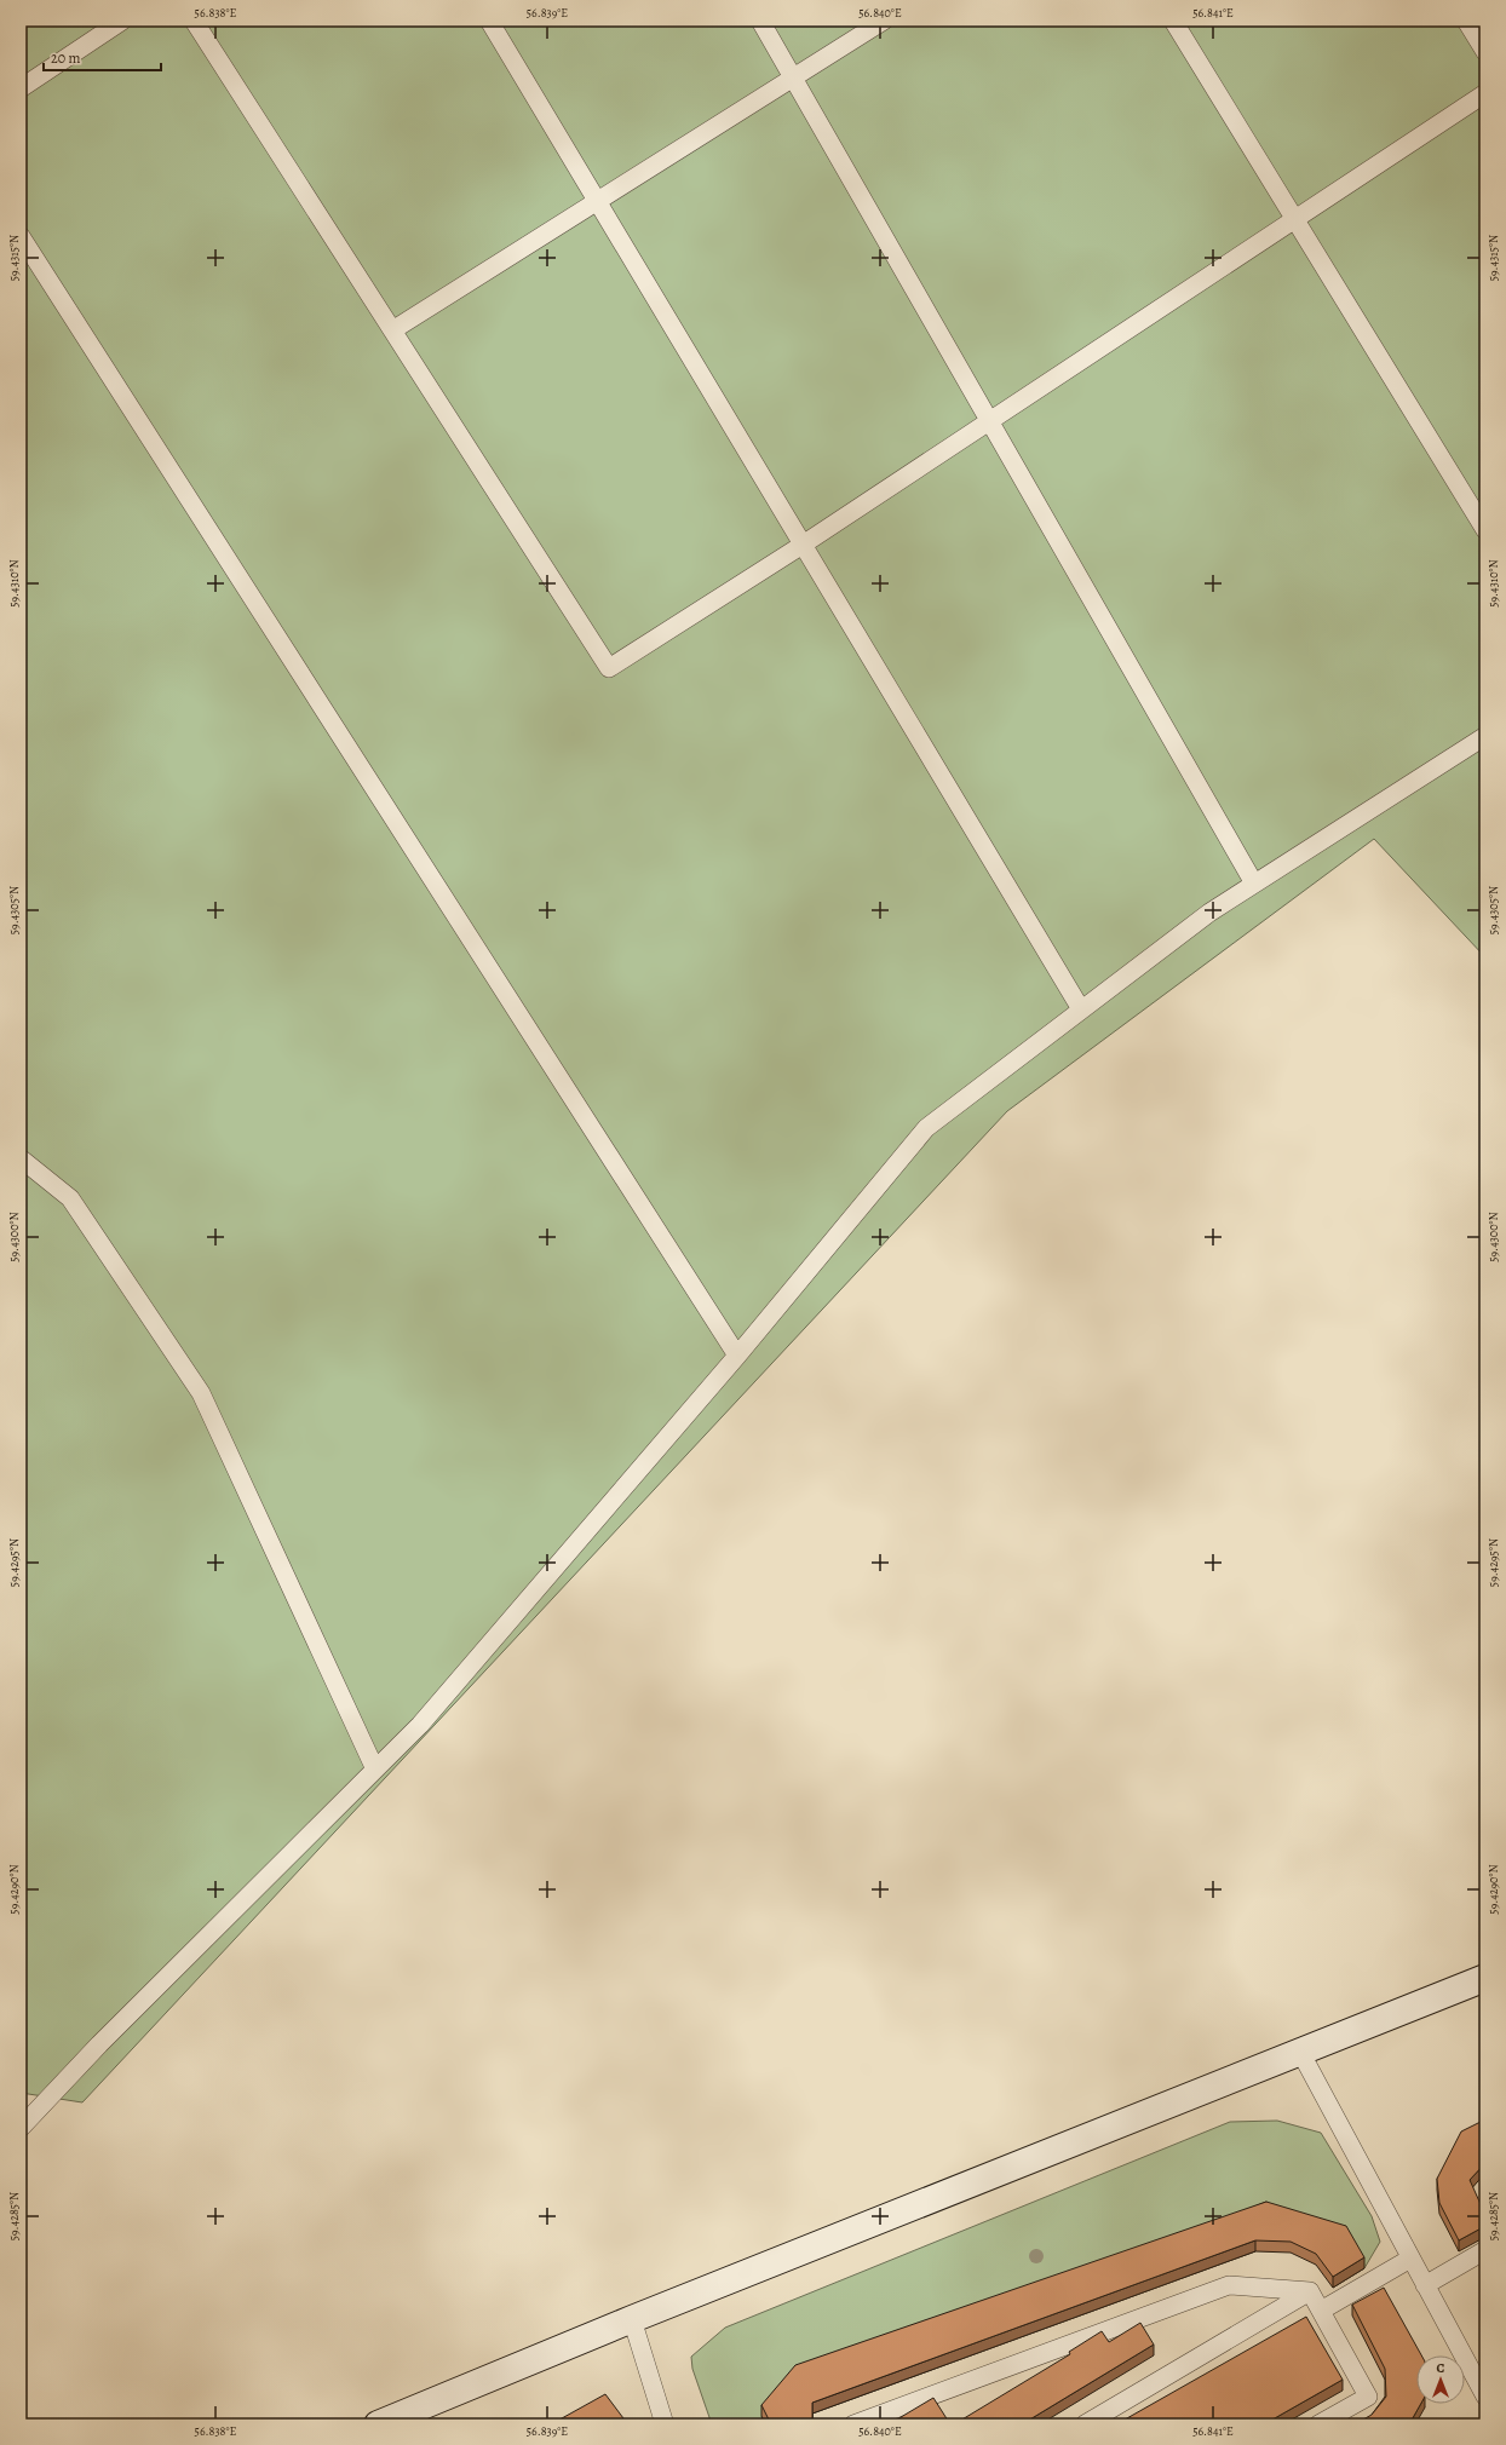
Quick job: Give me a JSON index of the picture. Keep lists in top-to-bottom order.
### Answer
{
  "scale_bar": "20 m",
  "north": "top",
  "coordinates": [
    "56.838°E",
    "56.839°E",
    "56.840°E",
    "56.841°E",
    "59.4315°N",
    "59.4310°N",
    "59.4305°N",
    "59.4300°N",
    "59.4295°N",
    "59.4290°N",
    "59.4285°N"
  ]
}
